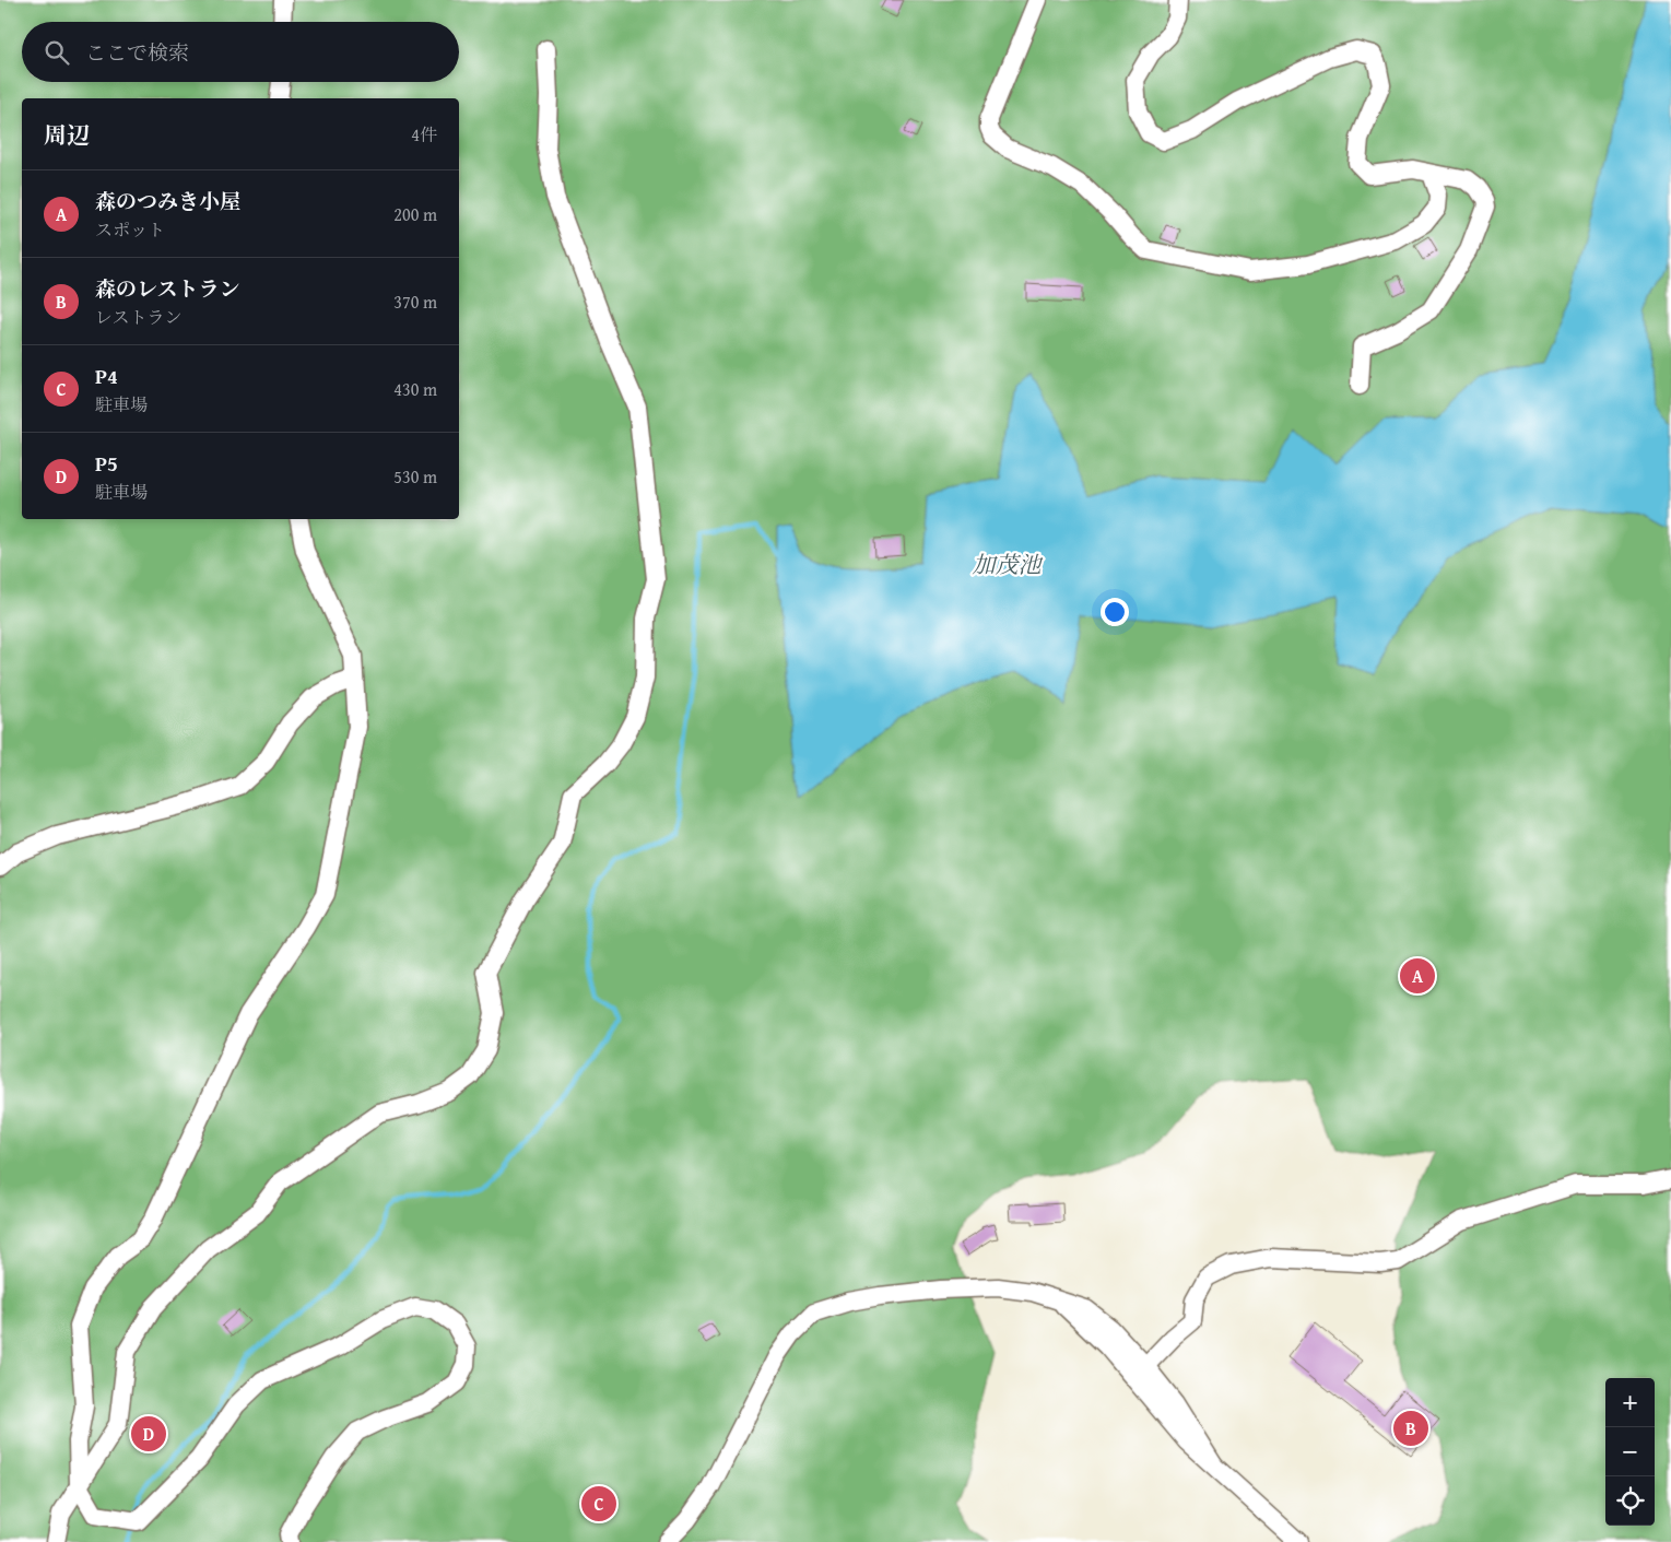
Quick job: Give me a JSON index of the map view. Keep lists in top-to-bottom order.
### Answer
{
  "water": ["加茂池"],
  "page": {
    "search": "ここで検索",
    "heading": ["周辺", "4件"],
    "list": [
      {
        "mark": "A",
        "name": "森のつみき小屋",
        "note": "スポット",
        "value": "200 m"
      },
      {
        "mark": "B",
        "name": "森のレストラン",
        "note": "レストラン",
        "value": "370 m"
      },
      {
        "mark": "C",
        "name": "P4",
        "note": "駐車場",
        "value": "430 m"
      },
      {
        "mark": "D",
        "name": "P5",
        "note": "駐車場",
        "value": "530 m"
      }
    ],
    "pins": [
      "A",
      "B",
      "D",
      "C"
    ],
    "map_buttons": ["+", "−"]
  }
}
